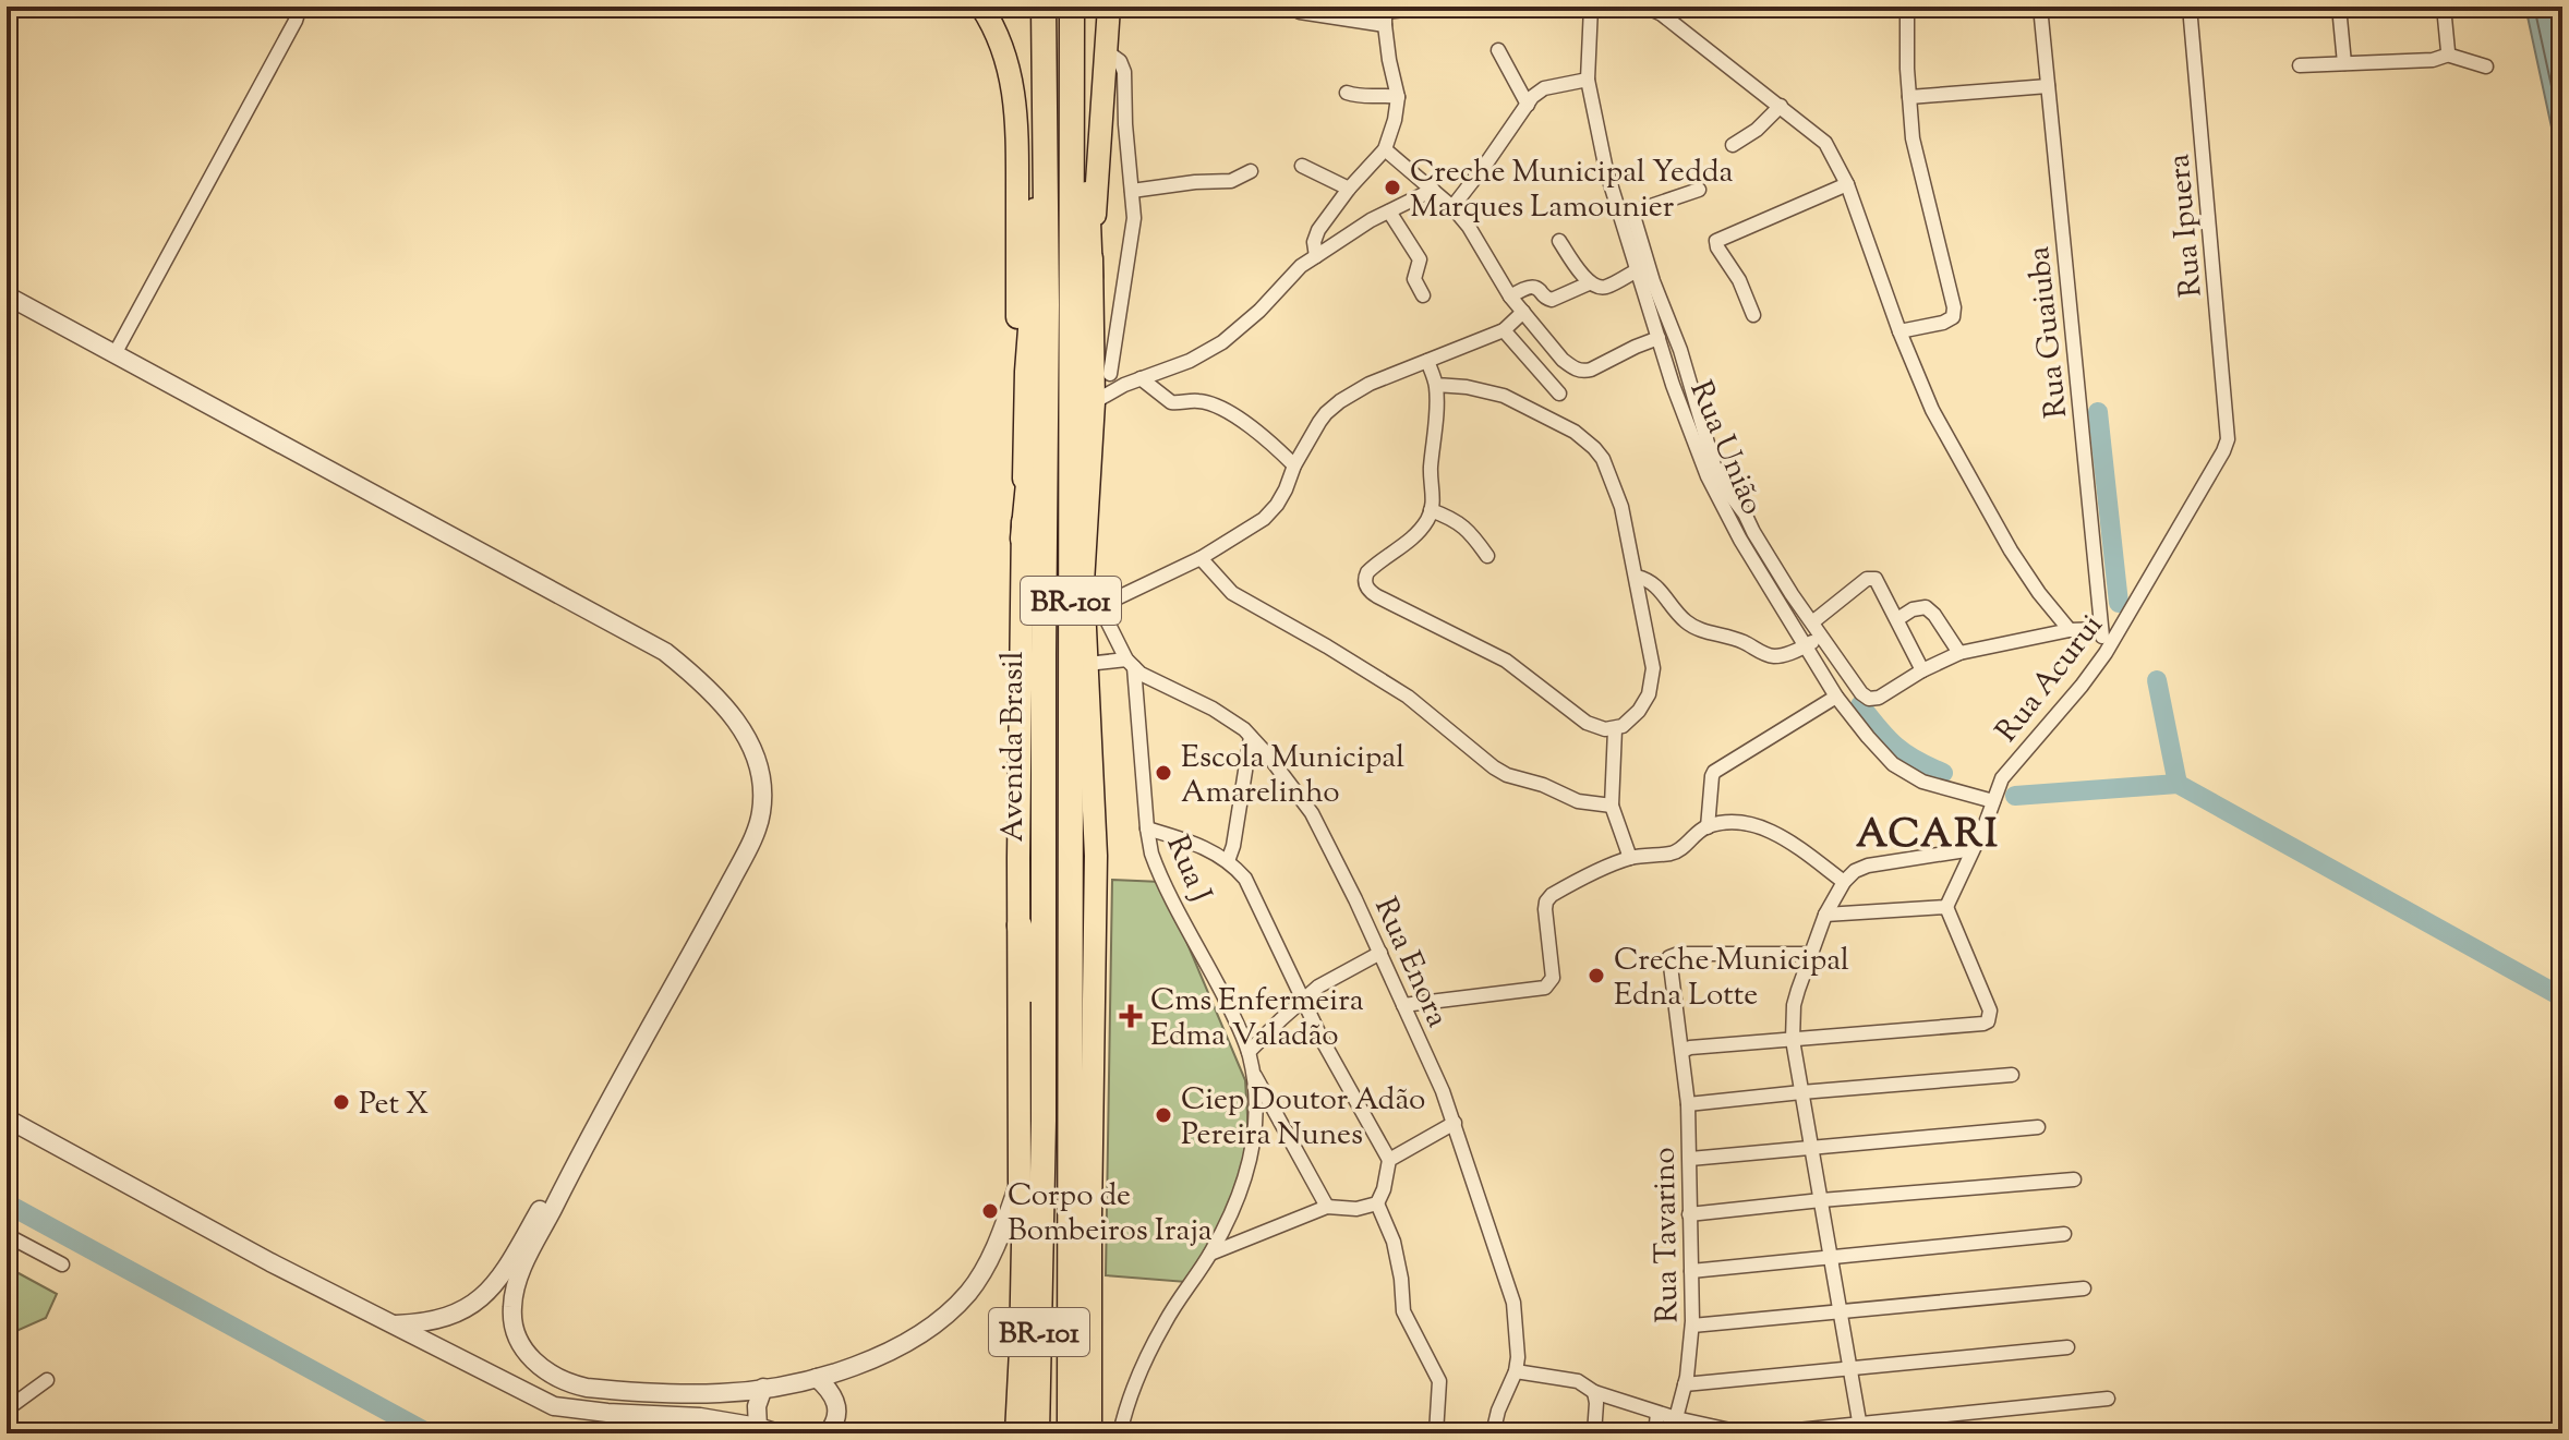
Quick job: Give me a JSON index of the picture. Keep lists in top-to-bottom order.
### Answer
{
  "streets": {
    "highway": ["BR-101", "Avenida Brasil"],
    "street": [
      "Rua Ipuera",
      "Rua Guaiuba",
      "Rua União",
      "Rua Acurui",
      "Rua J",
      "Rua Enora",
      "Rua Tavarino"
    ]
  },
  "crossings": [
    ["Rua Ipuera", "Rua Acurui"],
    ["Rua Guaiuba", "Rua Acurui"],
    ["Rua União", "Rua Acurui"],
    ["Rua J", "Rua Enora"]
  ],
  "districts": ["ACARI"],
  "places": {
    "other": [
      "Creche Municipal Yedda Marques Lamounier",
      "Escola Municipal Amarelinho",
      "Creche Municipal Edna Lotte",
      "Pet X",
      "Ciep Doutor Adão Pereira Nunes",
      "Corpo de Bombeiros Iraja"
    ],
    "health": ["Cms Enfermeira Edma Valadão"]
  }
}
